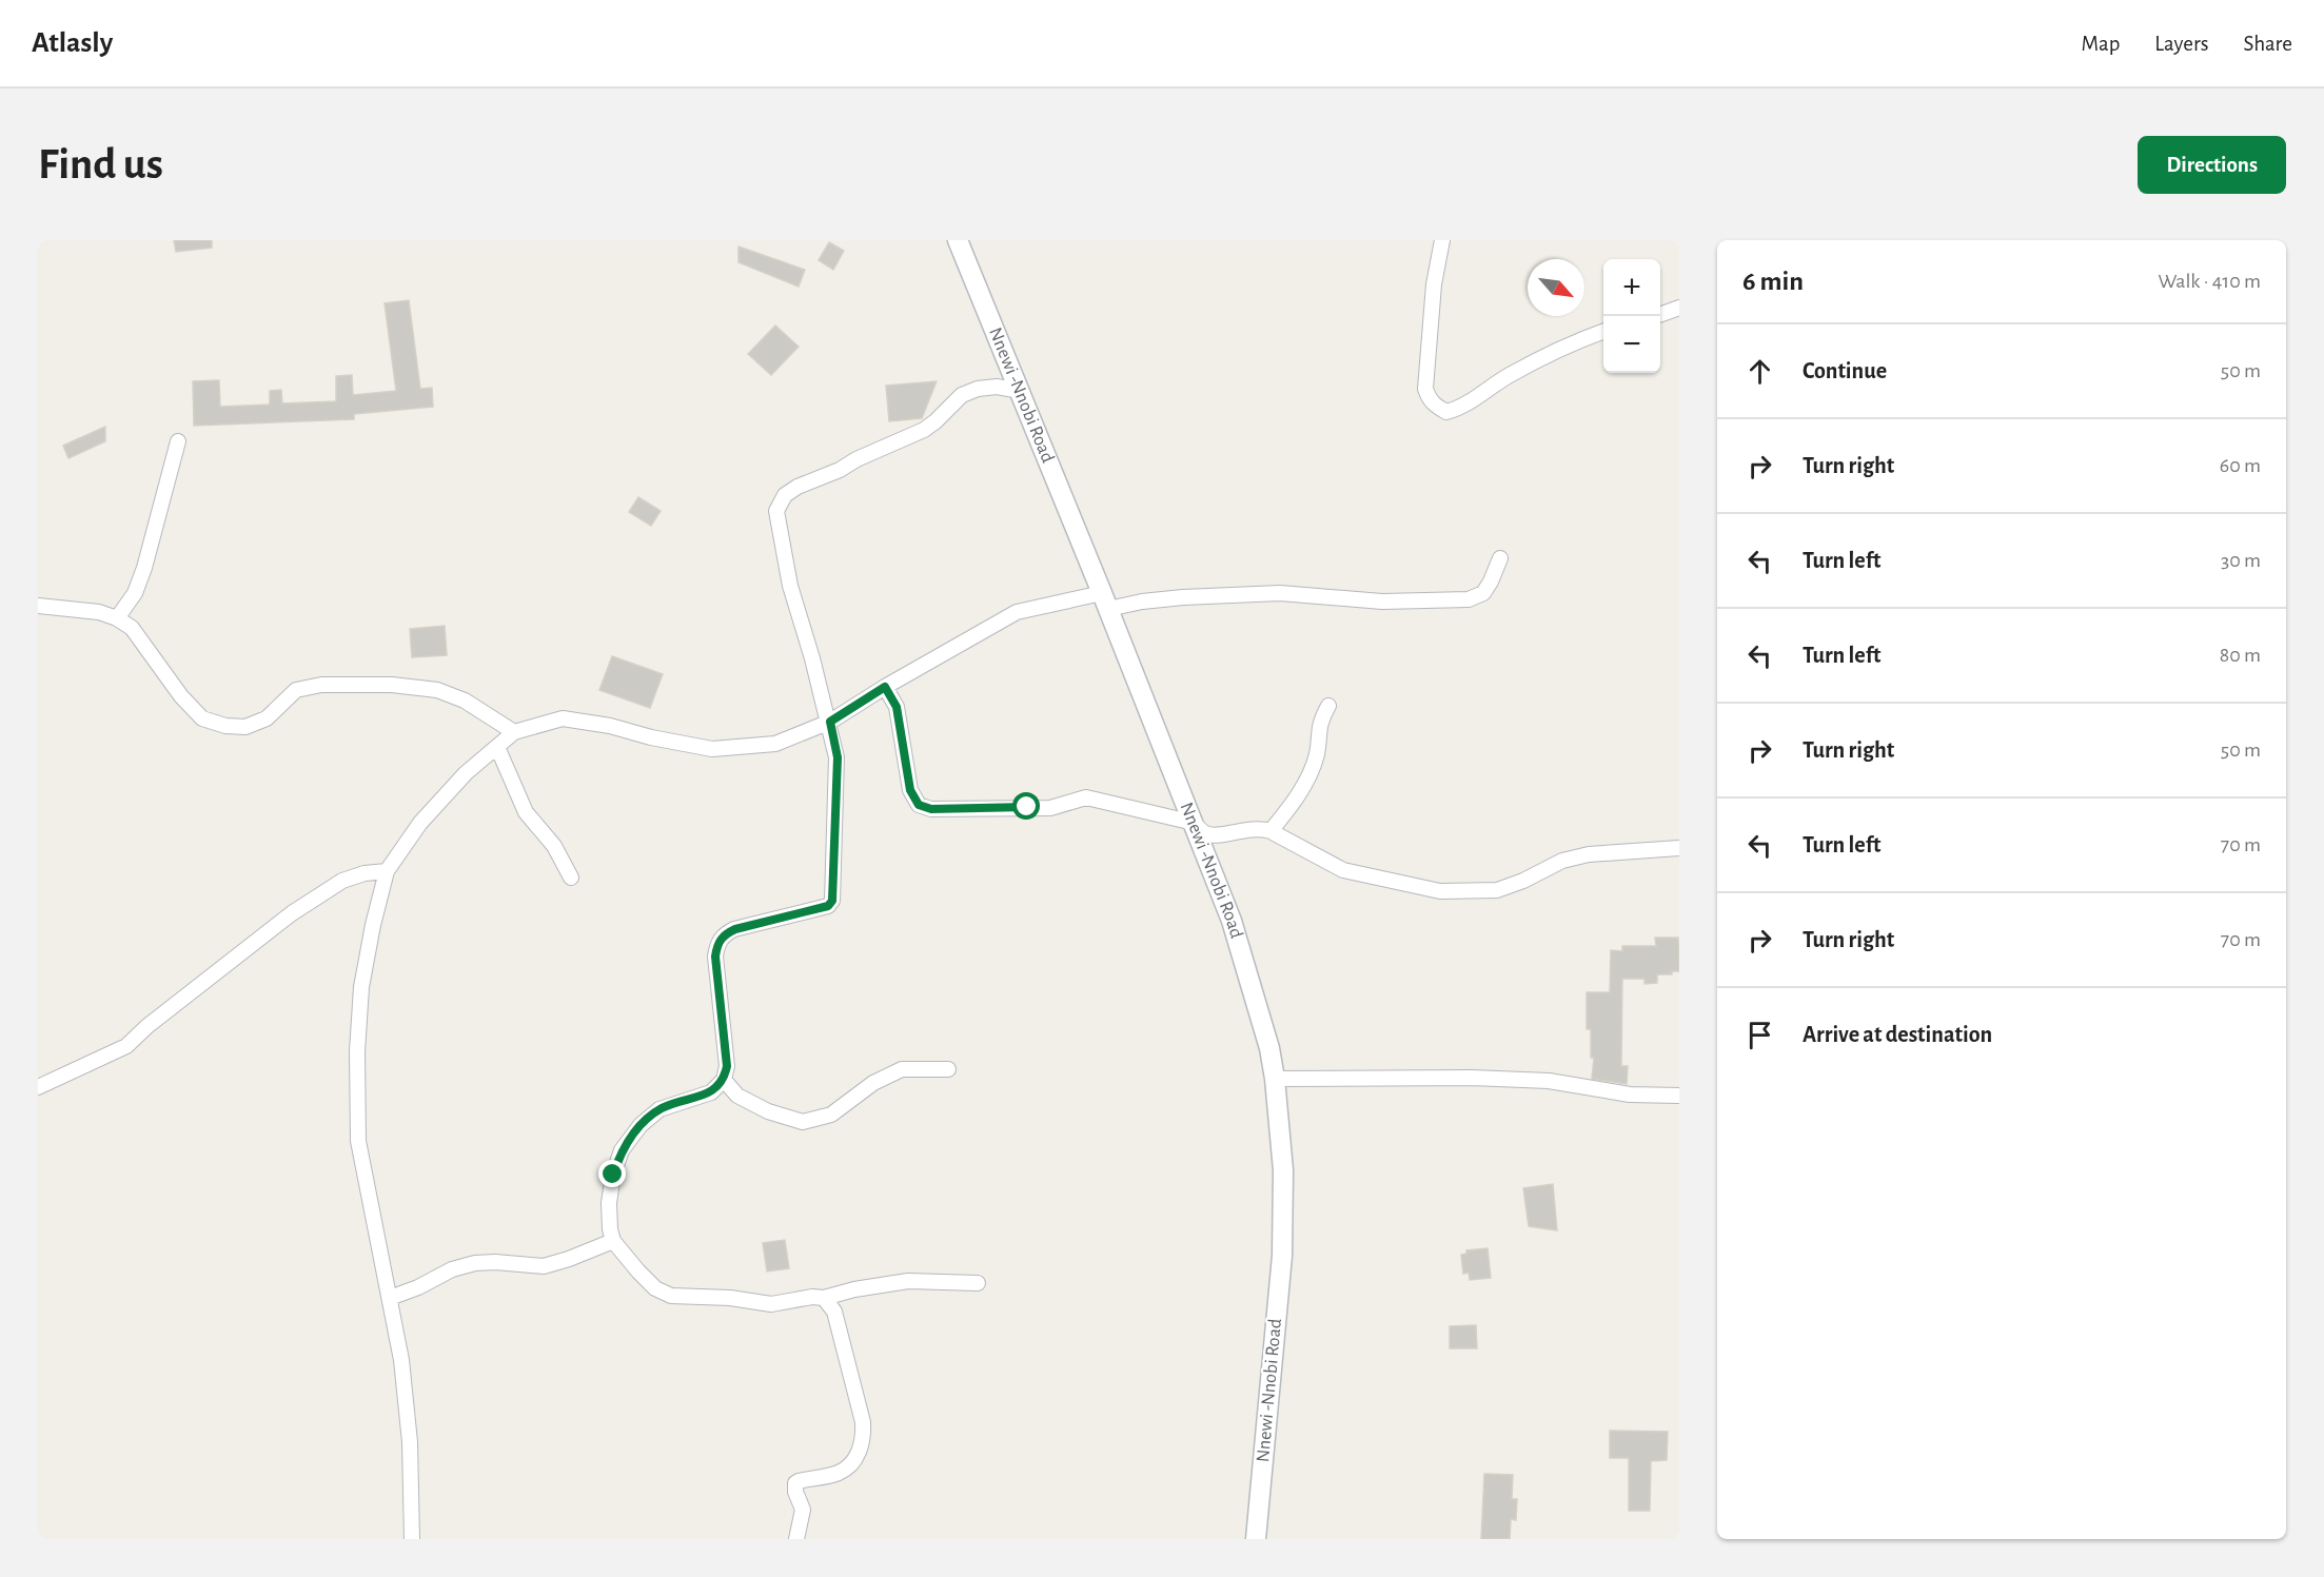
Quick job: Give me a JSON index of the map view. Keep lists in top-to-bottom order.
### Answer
{
  "streets": {
    "main road": ["Nnewi -Nnobi Road"]
  },
  "north": "bottom right",
  "page": {
    "header": "Atlasly",
    "nav": ["Map", "Layers", "Share"],
    "buttons": "Directions",
    "title": "Find us",
    "heading": ["6 min", "Walk · 410 m"],
    "map_buttons": ["+", "−"],
    "list": [
      ["Continue", "50 m"],
      ["Turn right", "60 m"],
      ["Turn left", "30 m"],
      ["Turn left", "80 m"],
      ["Turn right", "50 m"],
      ["Turn left", "70 m"],
      ["Turn right", "70 m"],
      "Arrive at destination"
    ]
  }
}
